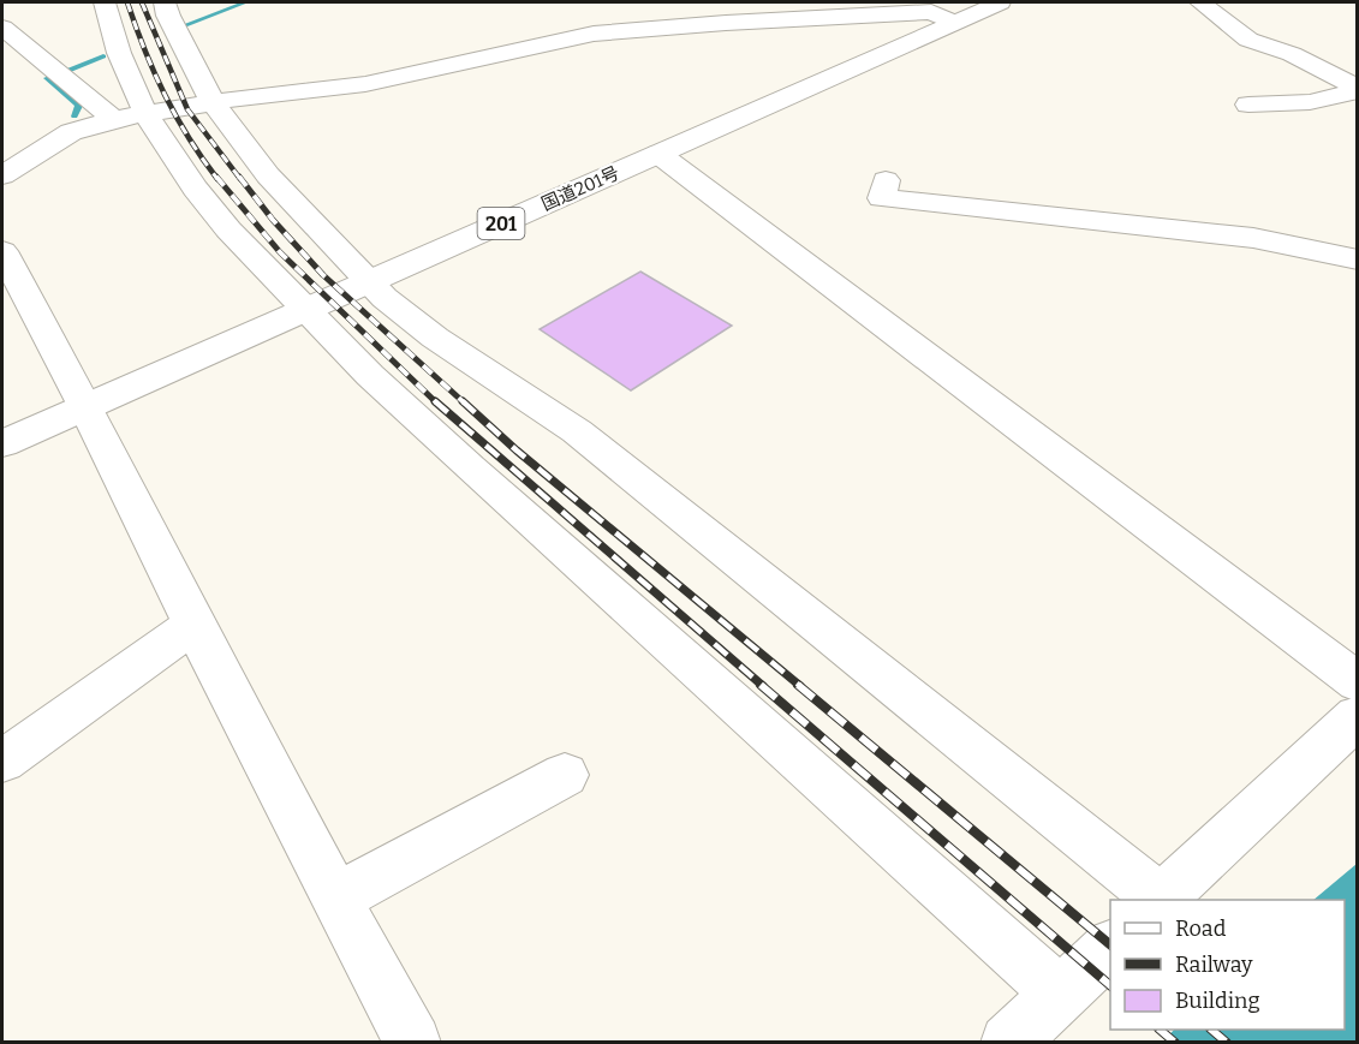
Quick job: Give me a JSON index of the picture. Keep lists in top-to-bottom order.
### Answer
{
  "streets": {
    "main road": ["国道201号", "201"]
  },
  "legend": ["Road", "Railway", "Building"]
}
